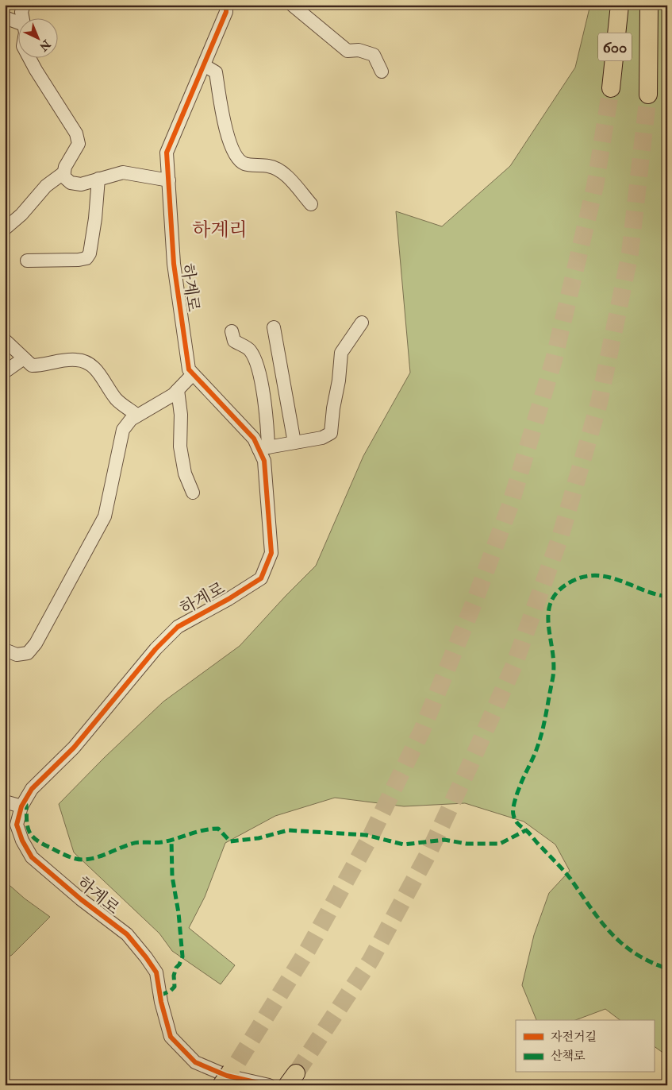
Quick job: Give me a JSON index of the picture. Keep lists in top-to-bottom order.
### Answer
{
  "streets": {
    "highway": ["600"],
    "street": ["하계로"]
  },
  "districts": ["하계리"],
  "legend": ["자전거길", "산책로"],
  "north": "bottom right"
}
